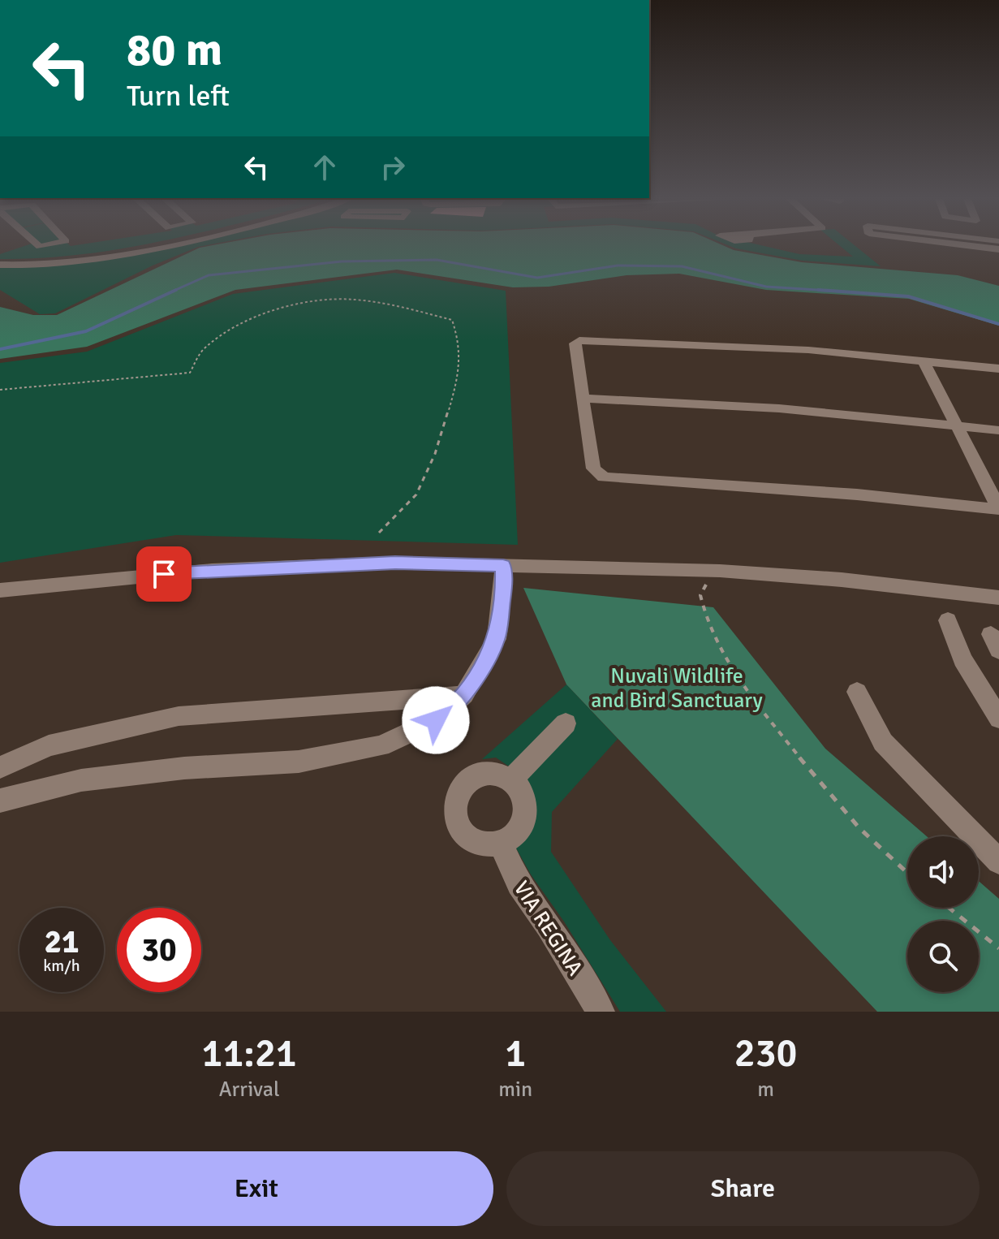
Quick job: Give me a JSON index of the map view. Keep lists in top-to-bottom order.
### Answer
{
  "streets": {
    "street": ["VIA REGINA"]
  },
  "parks": ["Nuvali Wildlife and Bird Sanctuary"],
  "page": {
    "turn": ["80 m", "Turn left"],
    "speed": "21 km/h",
    "limit": "30",
    "eta": [
      "11:21",
      "Arrival",
      "1",
      "min",
      "230",
      "m"
    ],
    "buttons": ["Exit", "Share"]
  }
}
